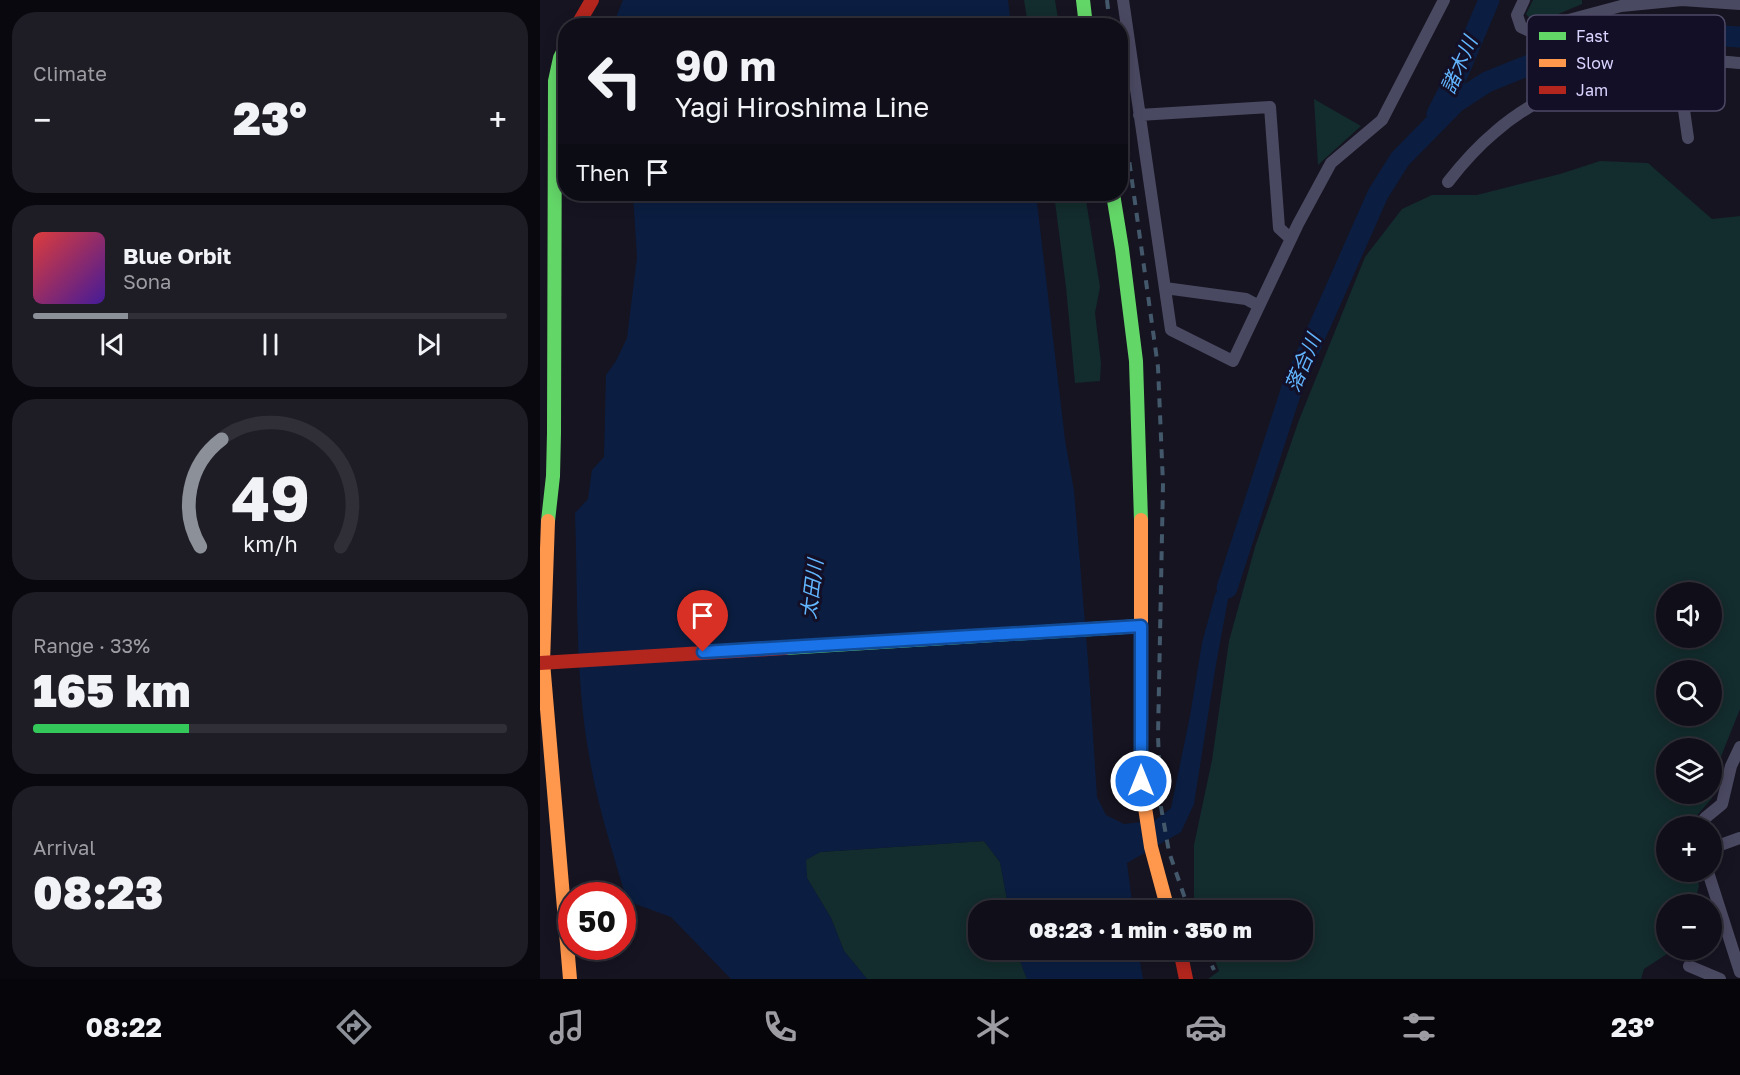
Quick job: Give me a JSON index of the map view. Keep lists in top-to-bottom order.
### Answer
{
  "water": ["諸木川", "落合川", "太田川"],
  "legend": ["Fast", "Slow", "Jam"],
  "page": {
    "tile": [
      "Climate",
      ["Range · 33%", "165 km"],
      ["Arrival", "08:23"]
    ],
    "turn": ["90 m", "Yagi Hiroshima Line"],
    "heat": ["−", "23°", "+"],
    "then": "Then",
    "song": ["Blue Orbit", "Sona"],
    "map_buttons": ["+", "−"],
    "limit": "50",
    "trip": "08:23 · 1 min · 350 m",
    "tabs": ["08:22", "23°"],
    "gauge": ["49", "km/h"]
  }
}
